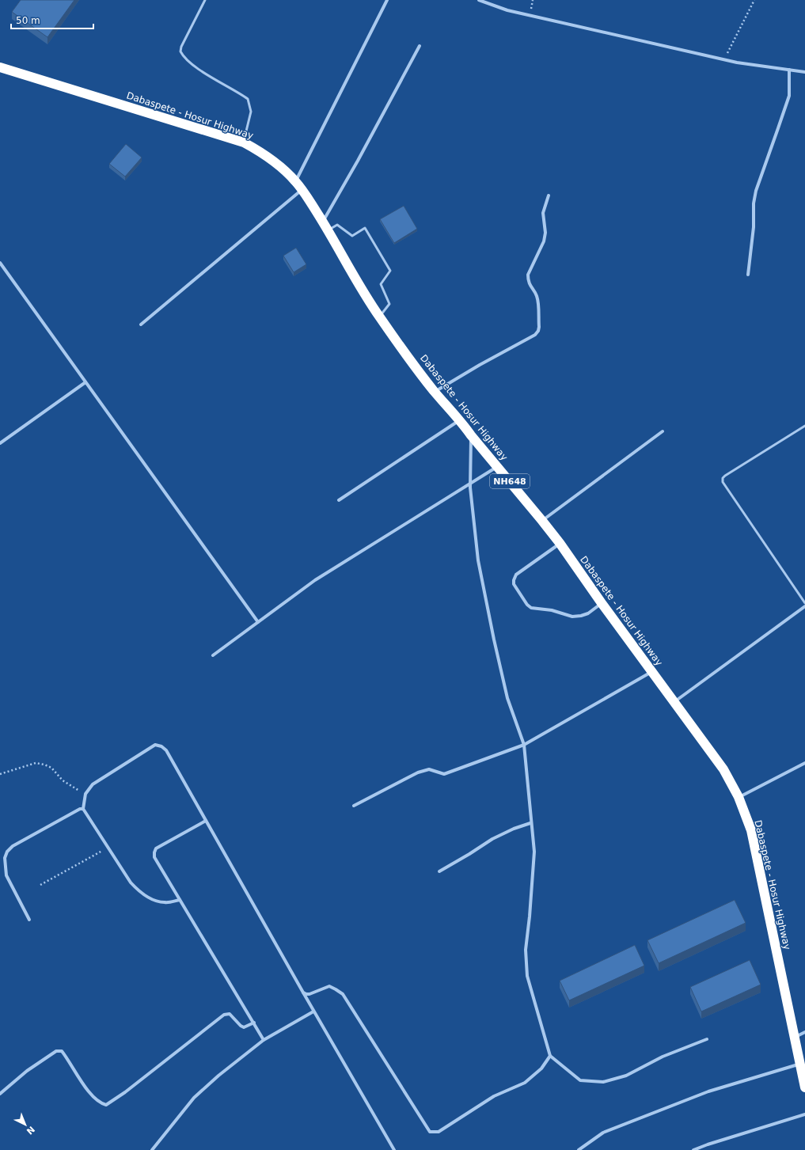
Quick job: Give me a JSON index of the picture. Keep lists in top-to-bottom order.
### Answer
{
  "streets": {
    "highway": ["Dabaspete - Hosur Highway", "NH648"]
  },
  "scale_bar": "50 m",
  "north": "bottom right"
}
